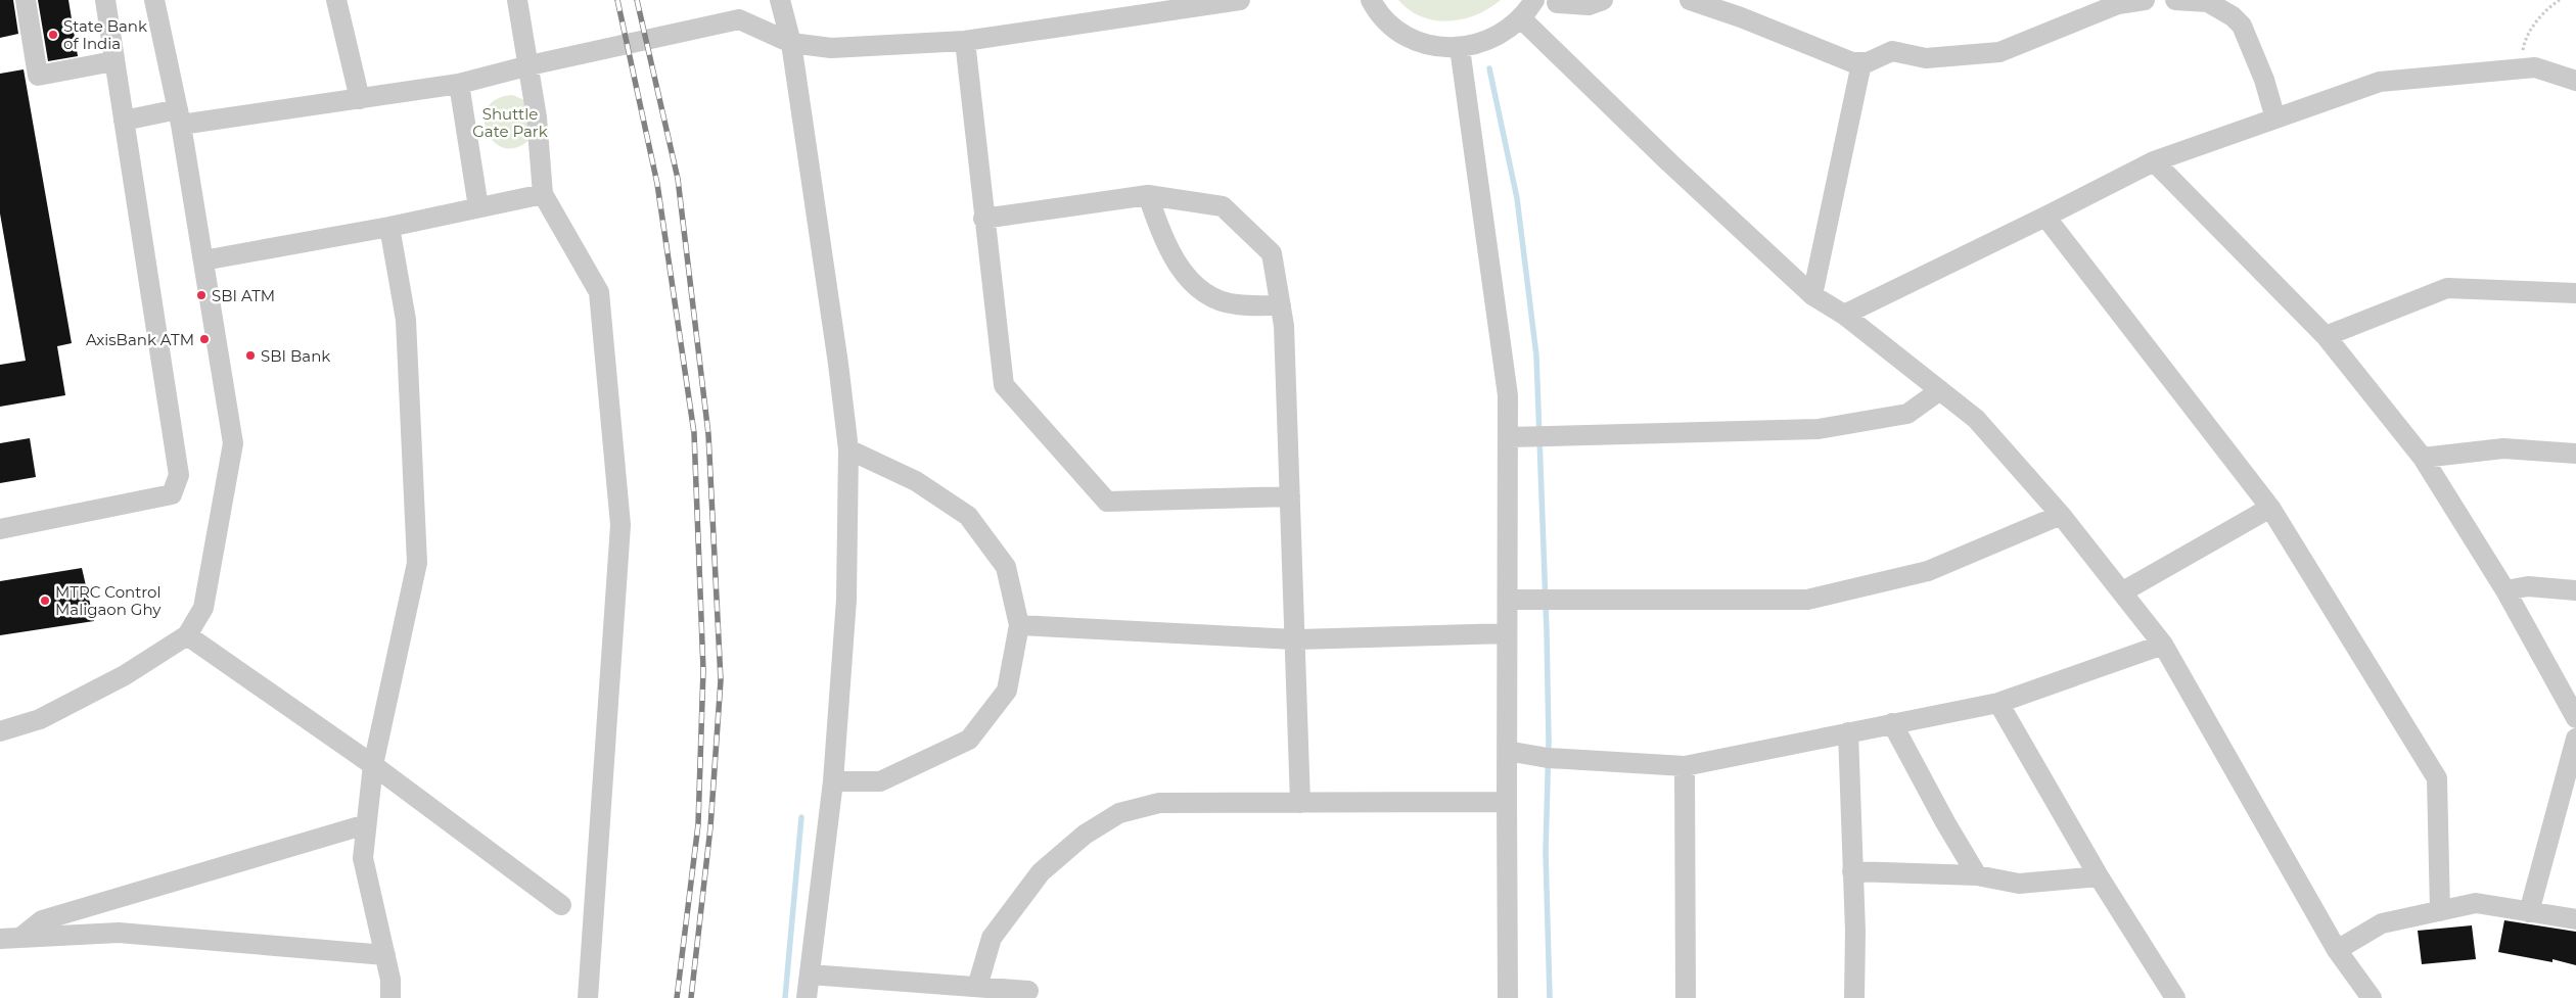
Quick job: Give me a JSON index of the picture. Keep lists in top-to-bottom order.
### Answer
{
  "parks": ["Shuttle Gate Park"],
  "places": [
    "State Bank of India",
    "SBI ATM",
    "AxisBank ATM",
    "SBI Bank",
    "MTRC Control Maligaon Ghy"
  ]
}
